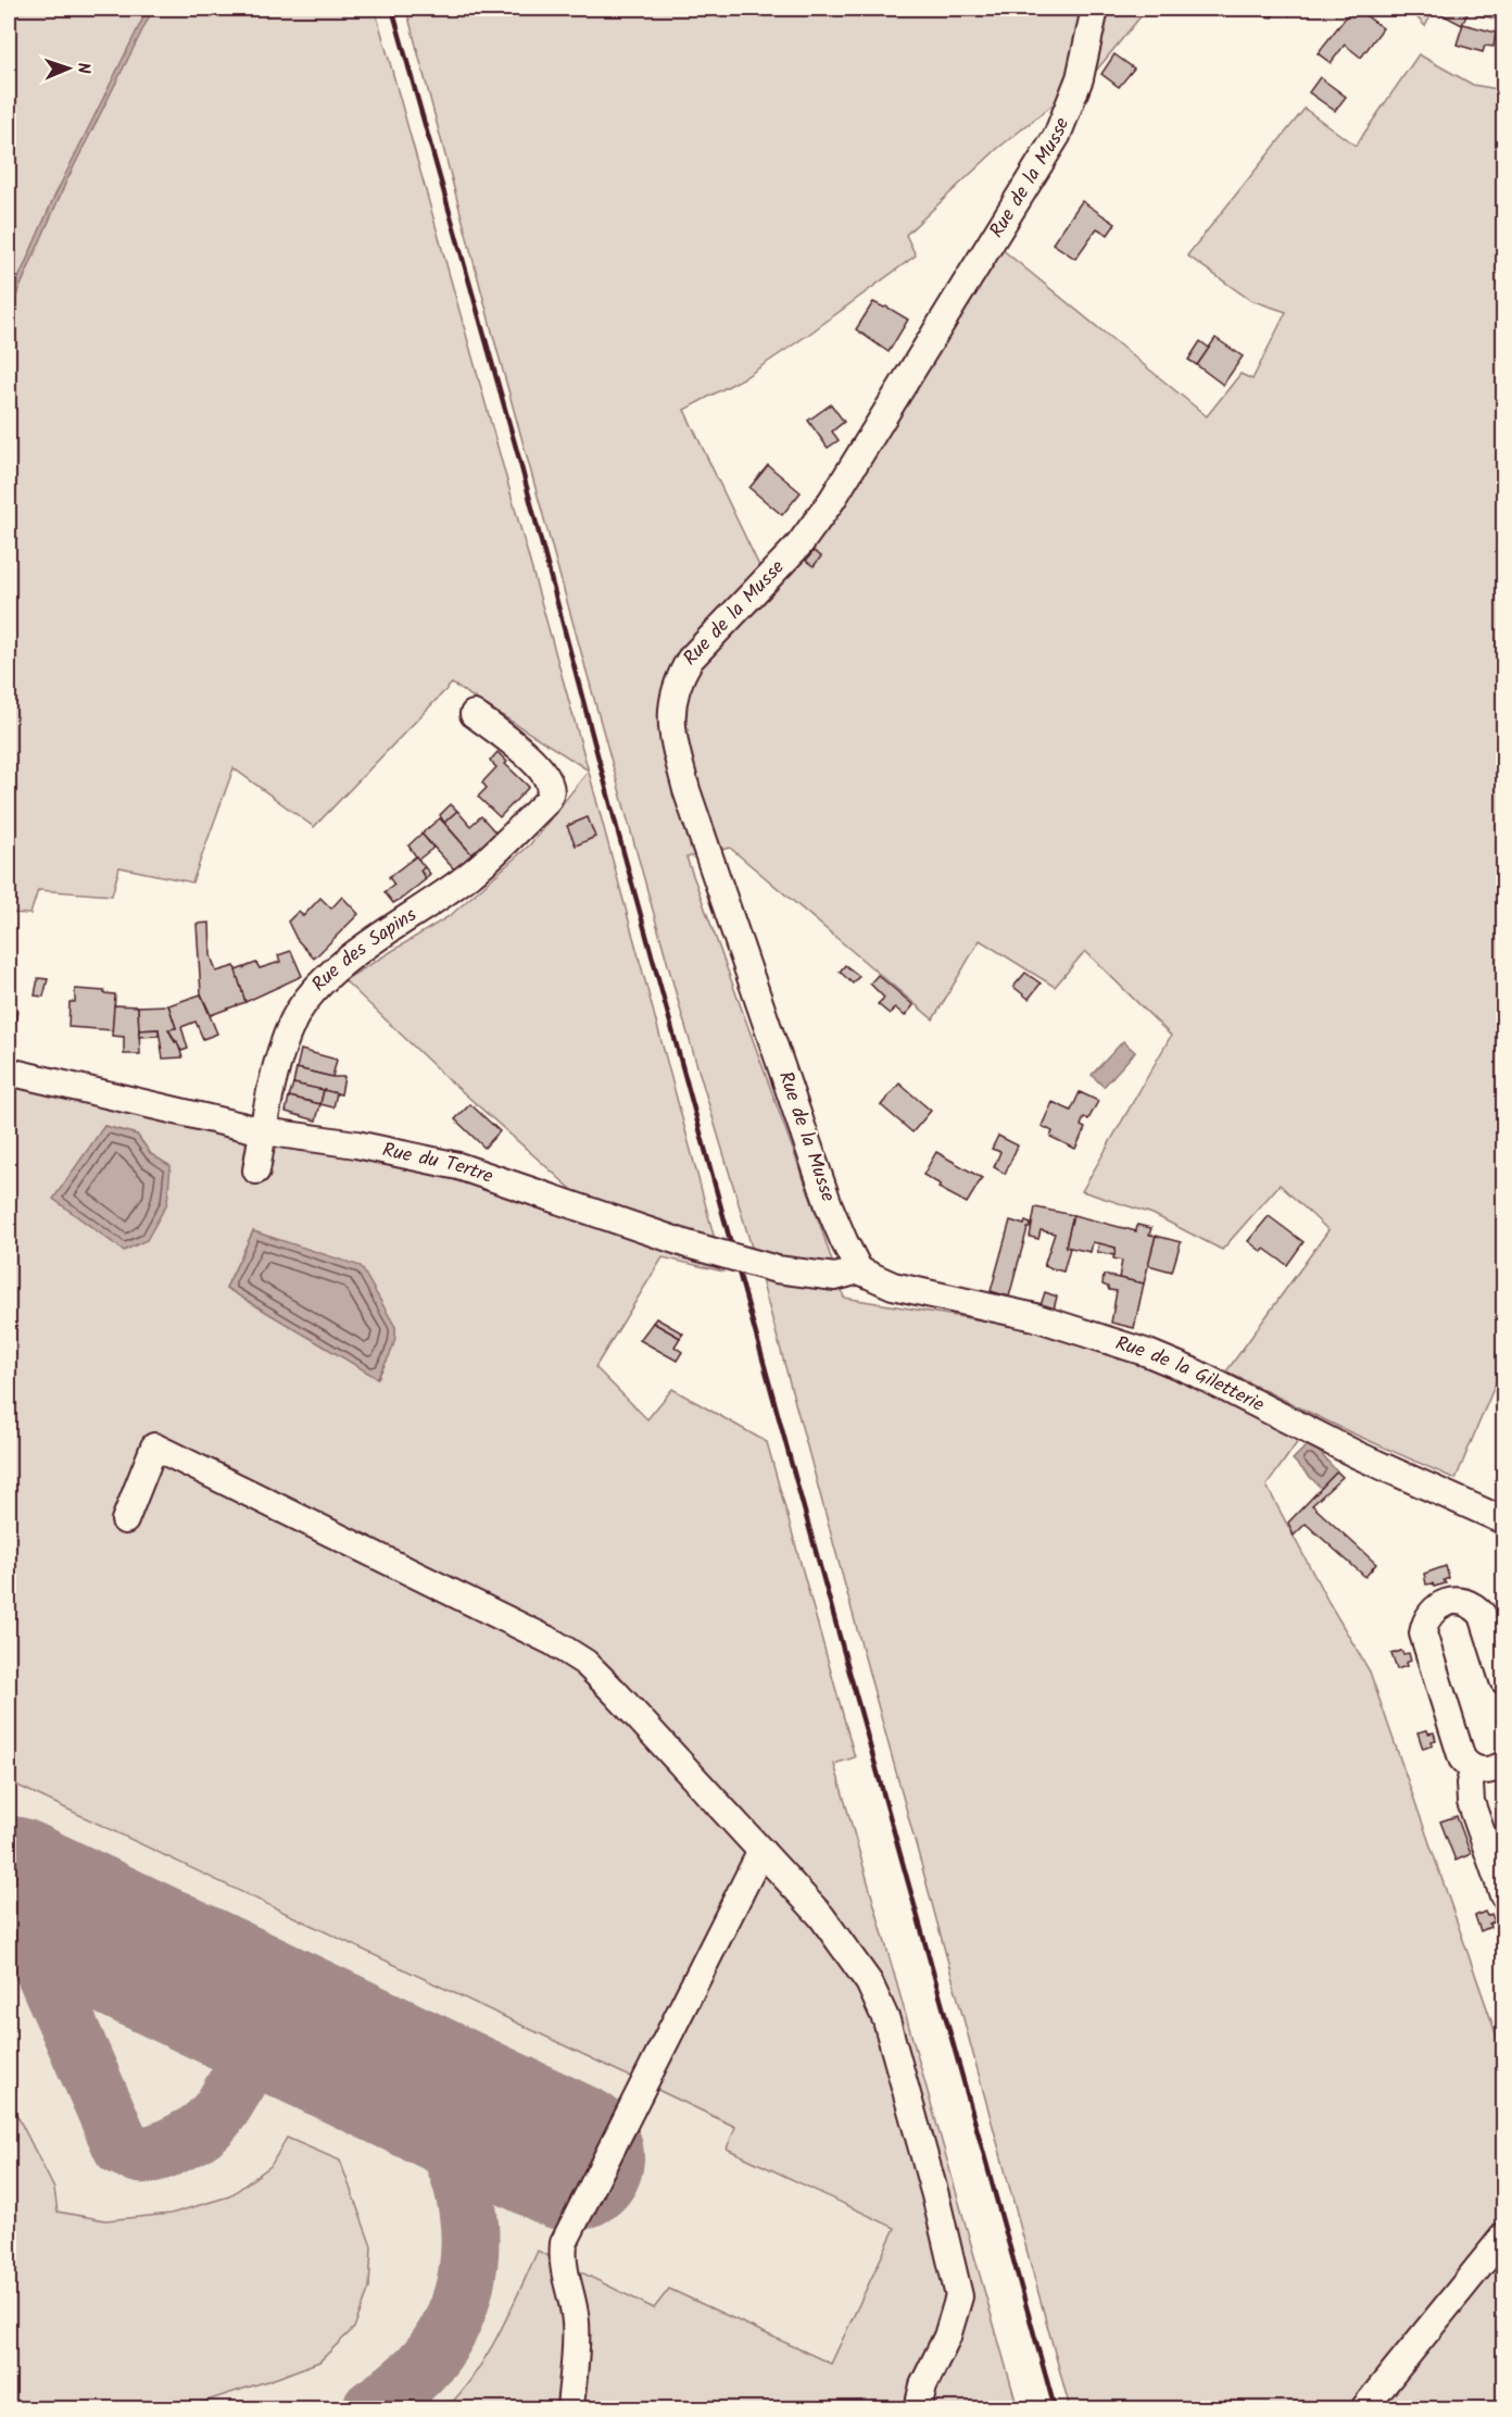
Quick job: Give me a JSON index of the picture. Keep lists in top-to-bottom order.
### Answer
{
  "streets": {
    "street": [
      "Rue de la Musse",
      "Rue des Sapins",
      "Rue du Tertre",
      "Rue de la Giletterie"
    ]
  },
  "crossings": [
    ["Rue de la Musse", "Rue du Tertre"],
    ["Rue de la Musse", "Rue de la Giletterie"],
    ["Rue des Sapins", "Rue du Tertre"],
    ["Rue du Tertre", "Rue de la Giletterie"]
  ],
  "north": "right"
}
